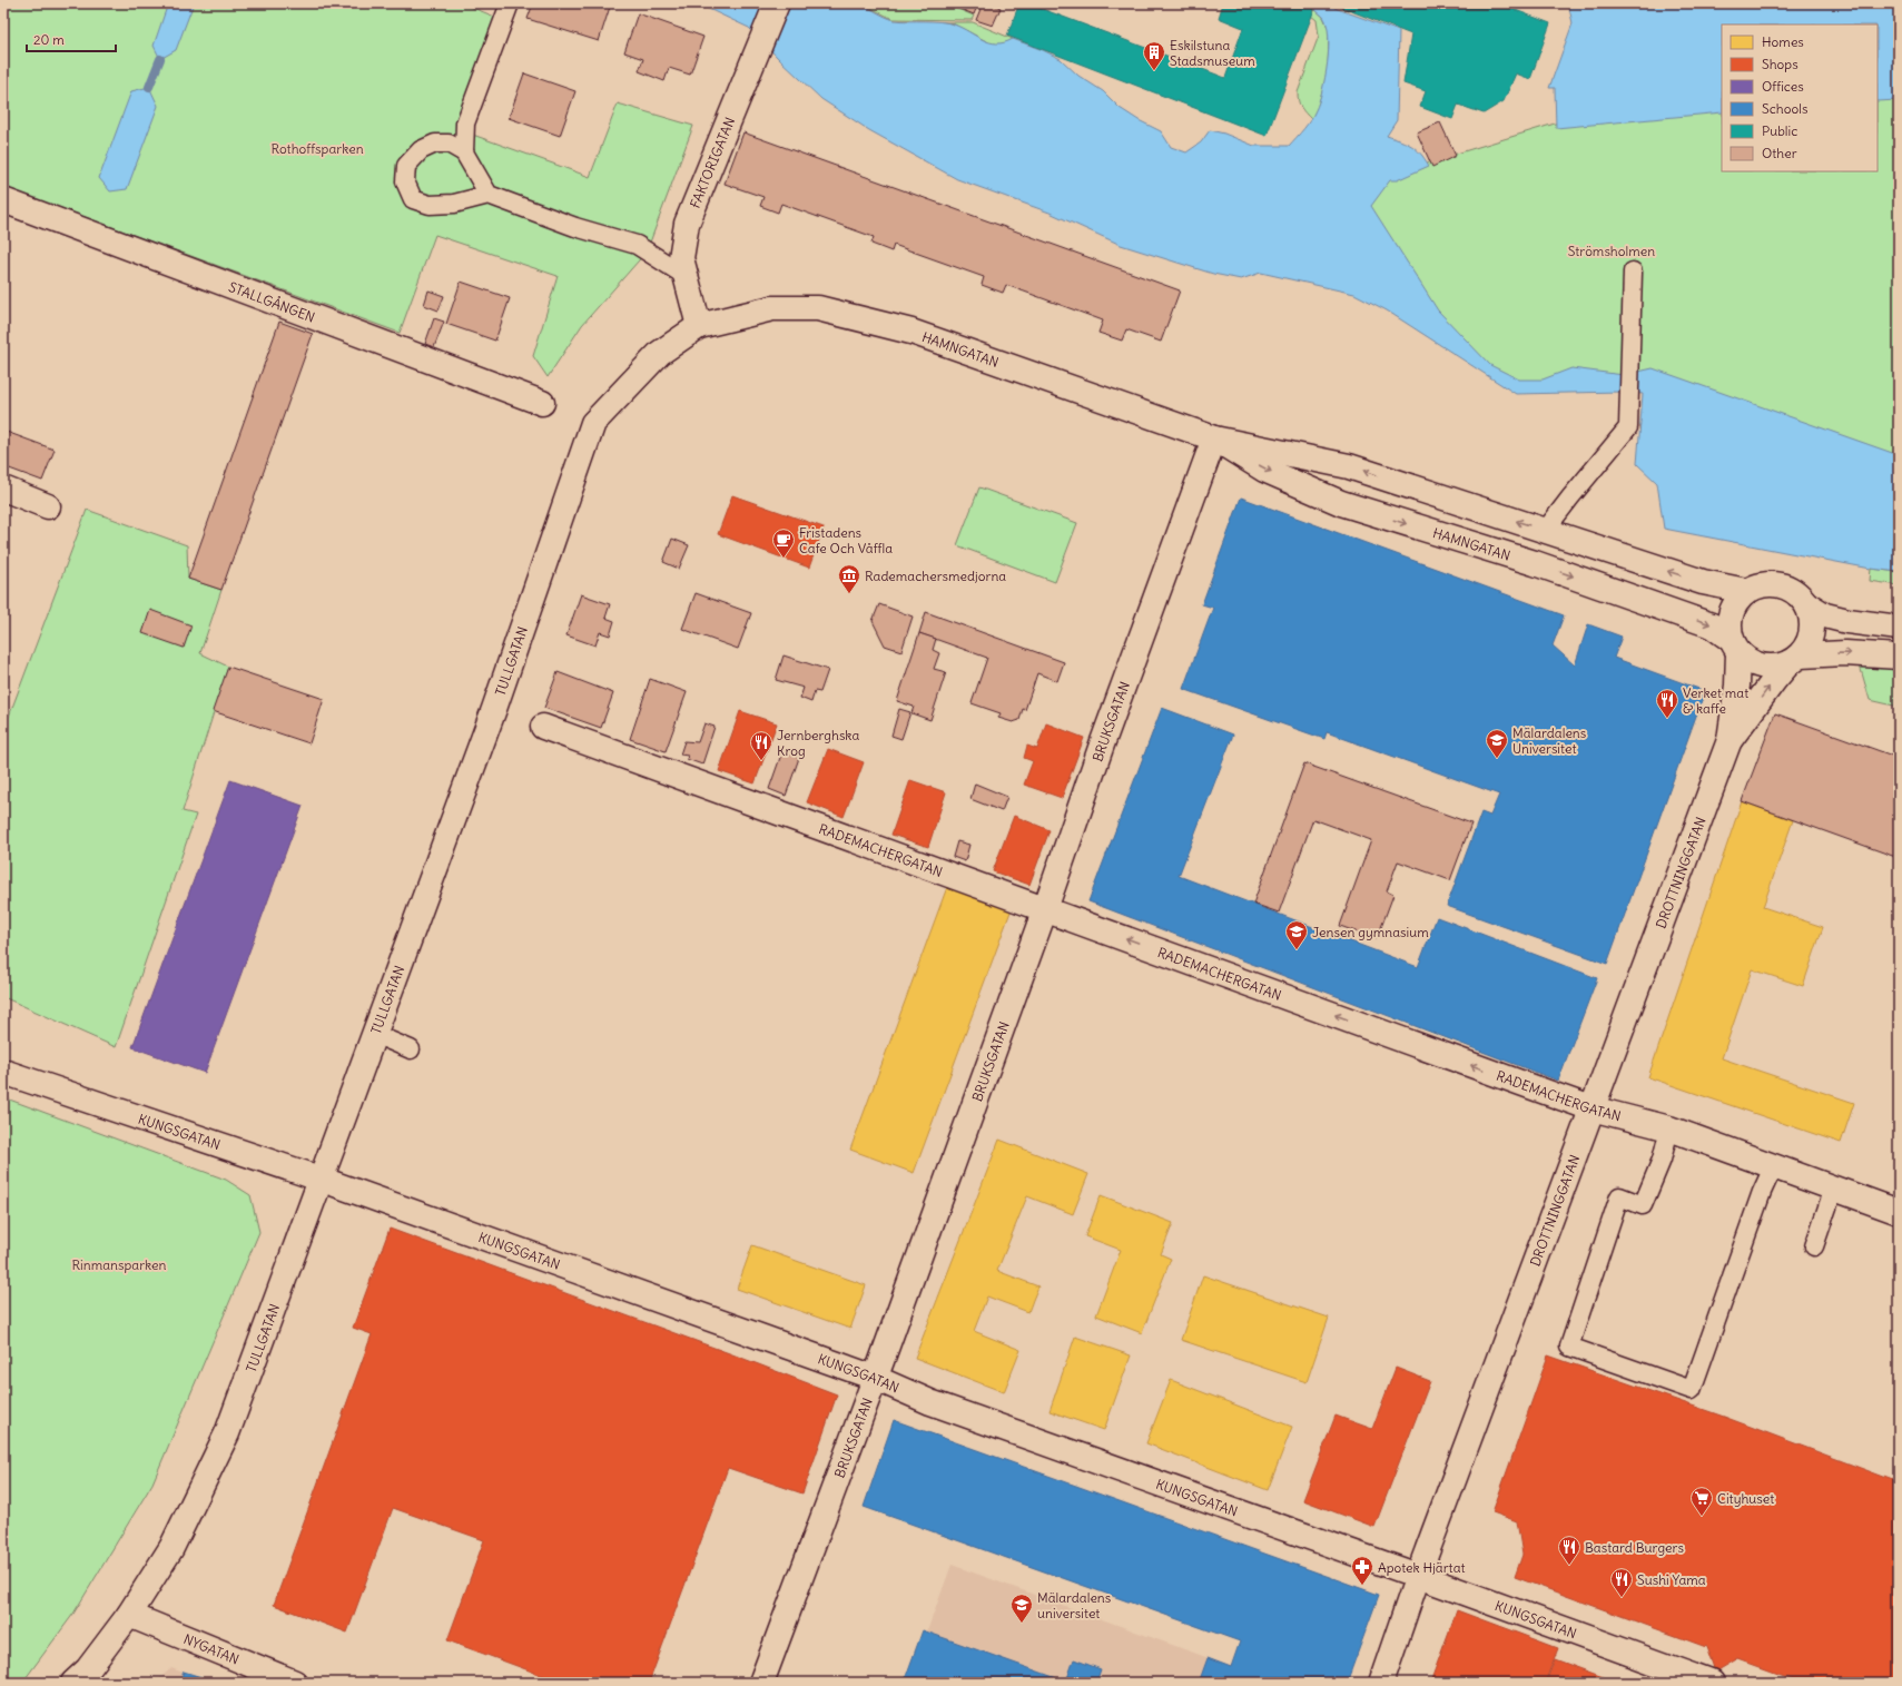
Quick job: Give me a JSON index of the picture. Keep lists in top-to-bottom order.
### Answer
{
  "streets": {
    "street": [
      "FAKTORIGATAN",
      "STALLGÅNGEN",
      "HAMNGATAN",
      "TULLGATAN",
      "BRUKSGATAN",
      "RADEMACHERGATAN",
      "DROTTNINGGATAN",
      "KUNGSGATAN",
      "NYGATAN"
    ]
  },
  "crossings": [
    ["FAKTORIGATAN", "HAMNGATAN"],
    ["FAKTORIGATAN", "TULLGATAN"],
    ["HAMNGATAN", "TULLGATAN"],
    ["HAMNGATAN", "BRUKSGATAN"],
    ["HAMNGATAN", "DROTTNINGGATAN"],
    ["TULLGATAN", "KUNGSGATAN"],
    ["TULLGATAN", "NYGATAN"],
    ["BRUKSGATAN", "RADEMACHERGATAN"],
    ["BRUKSGATAN", "KUNGSGATAN"],
    ["RADEMACHERGATAN", "DROTTNINGGATAN"],
    ["DROTTNINGGATAN", "KUNGSGATAN"]
  ],
  "one_way": ["RADEMACHERGATAN"],
  "parks": ["Rothoffsparken", "Strömsholmen", "Rinmansparken"],
  "places": {
    "building": ["Eskilstuna Stadsmuseum"],
    "cafe": ["Fristadens Cafe Och Våffla"],
    "museum": ["Rademachersmedjorna"],
    "restaurant": [
      "Verket mat & kaffe",
      "Jernberghska Krog",
      "Bastard Burgers",
      "Sushi Yama"
    ],
    "school or university": ["Mälardalens Universitet", "Jensen gymnasium", "Mälardalens universitet"],
    "supermarket": ["Cityhuset"],
    "pharmacy": ["Apotek Hjärtat"]
  },
  "legend": [
    "Homes",
    "Shops",
    "Offices",
    "Schools",
    "Public",
    "Other"
  ],
  "scale_bar": "20 m"
}
